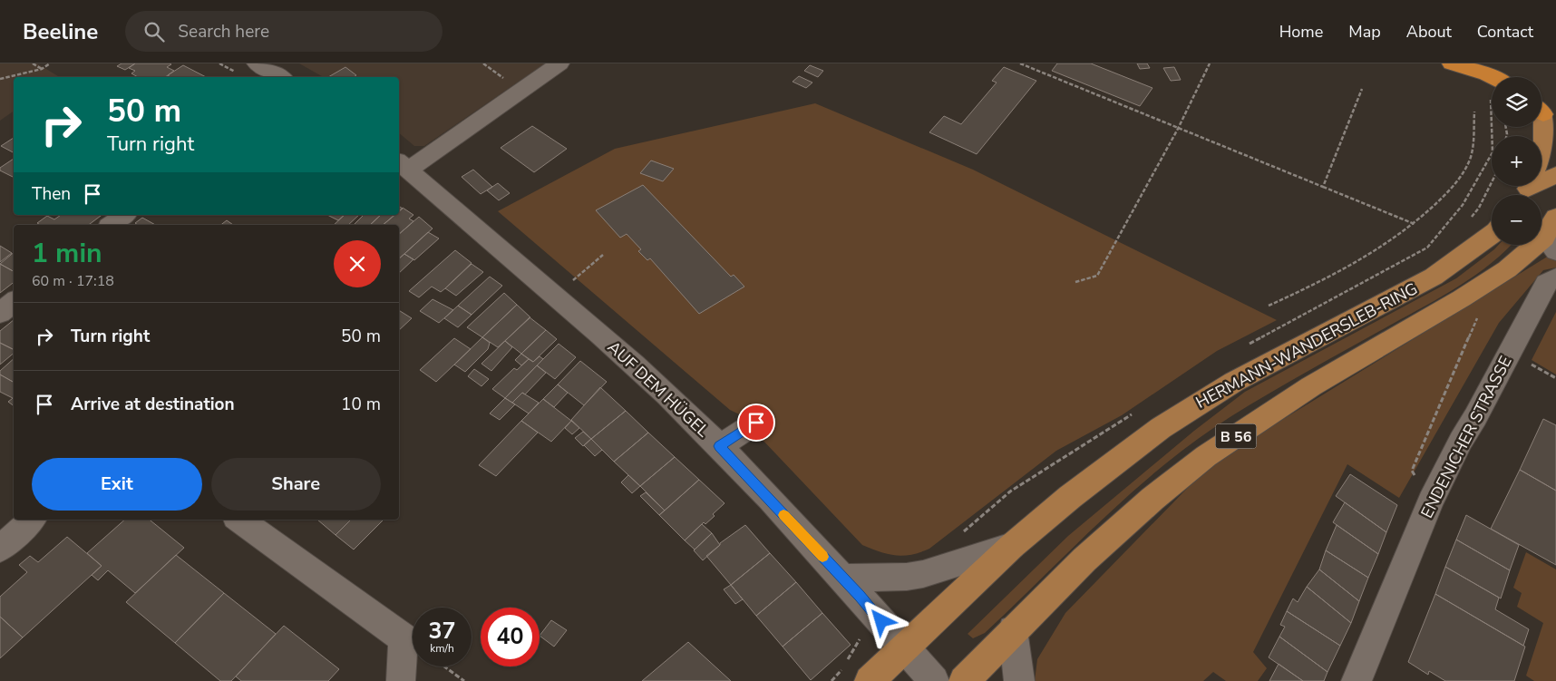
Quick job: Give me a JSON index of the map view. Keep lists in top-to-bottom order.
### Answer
{
  "streets": {
    "main road": ["HERMANN-WANDERSLEB-RING", "B 56"],
    "street": ["AUF DEM HÜGEL", "ENDENICHER STRASSE"]
  },
  "crossings": [
    ["HERMANN-WANDERSLEB-RING", "AUF DEM HÜGEL"]
  ],
  "page": {
    "header": "Beeline",
    "search": "Search here",
    "nav": [
      "Home",
      "Map",
      "About",
      "Contact"
    ],
    "map_buttons": ["+", "−"],
    "turn": ["50 m", "Turn right"],
    "then": "Then",
    "heading": ["1 min", "60 m · 17:18"],
    "list": [
      {
        "name": "Turn right",
        "value": "50 m"
      },
      {
        "name": "Arrive at destination",
        "value": "10 m"
      }
    ],
    "buttons": ["Exit", "Share"],
    "speed": "37 km/h",
    "limit": "40"
  }
}
